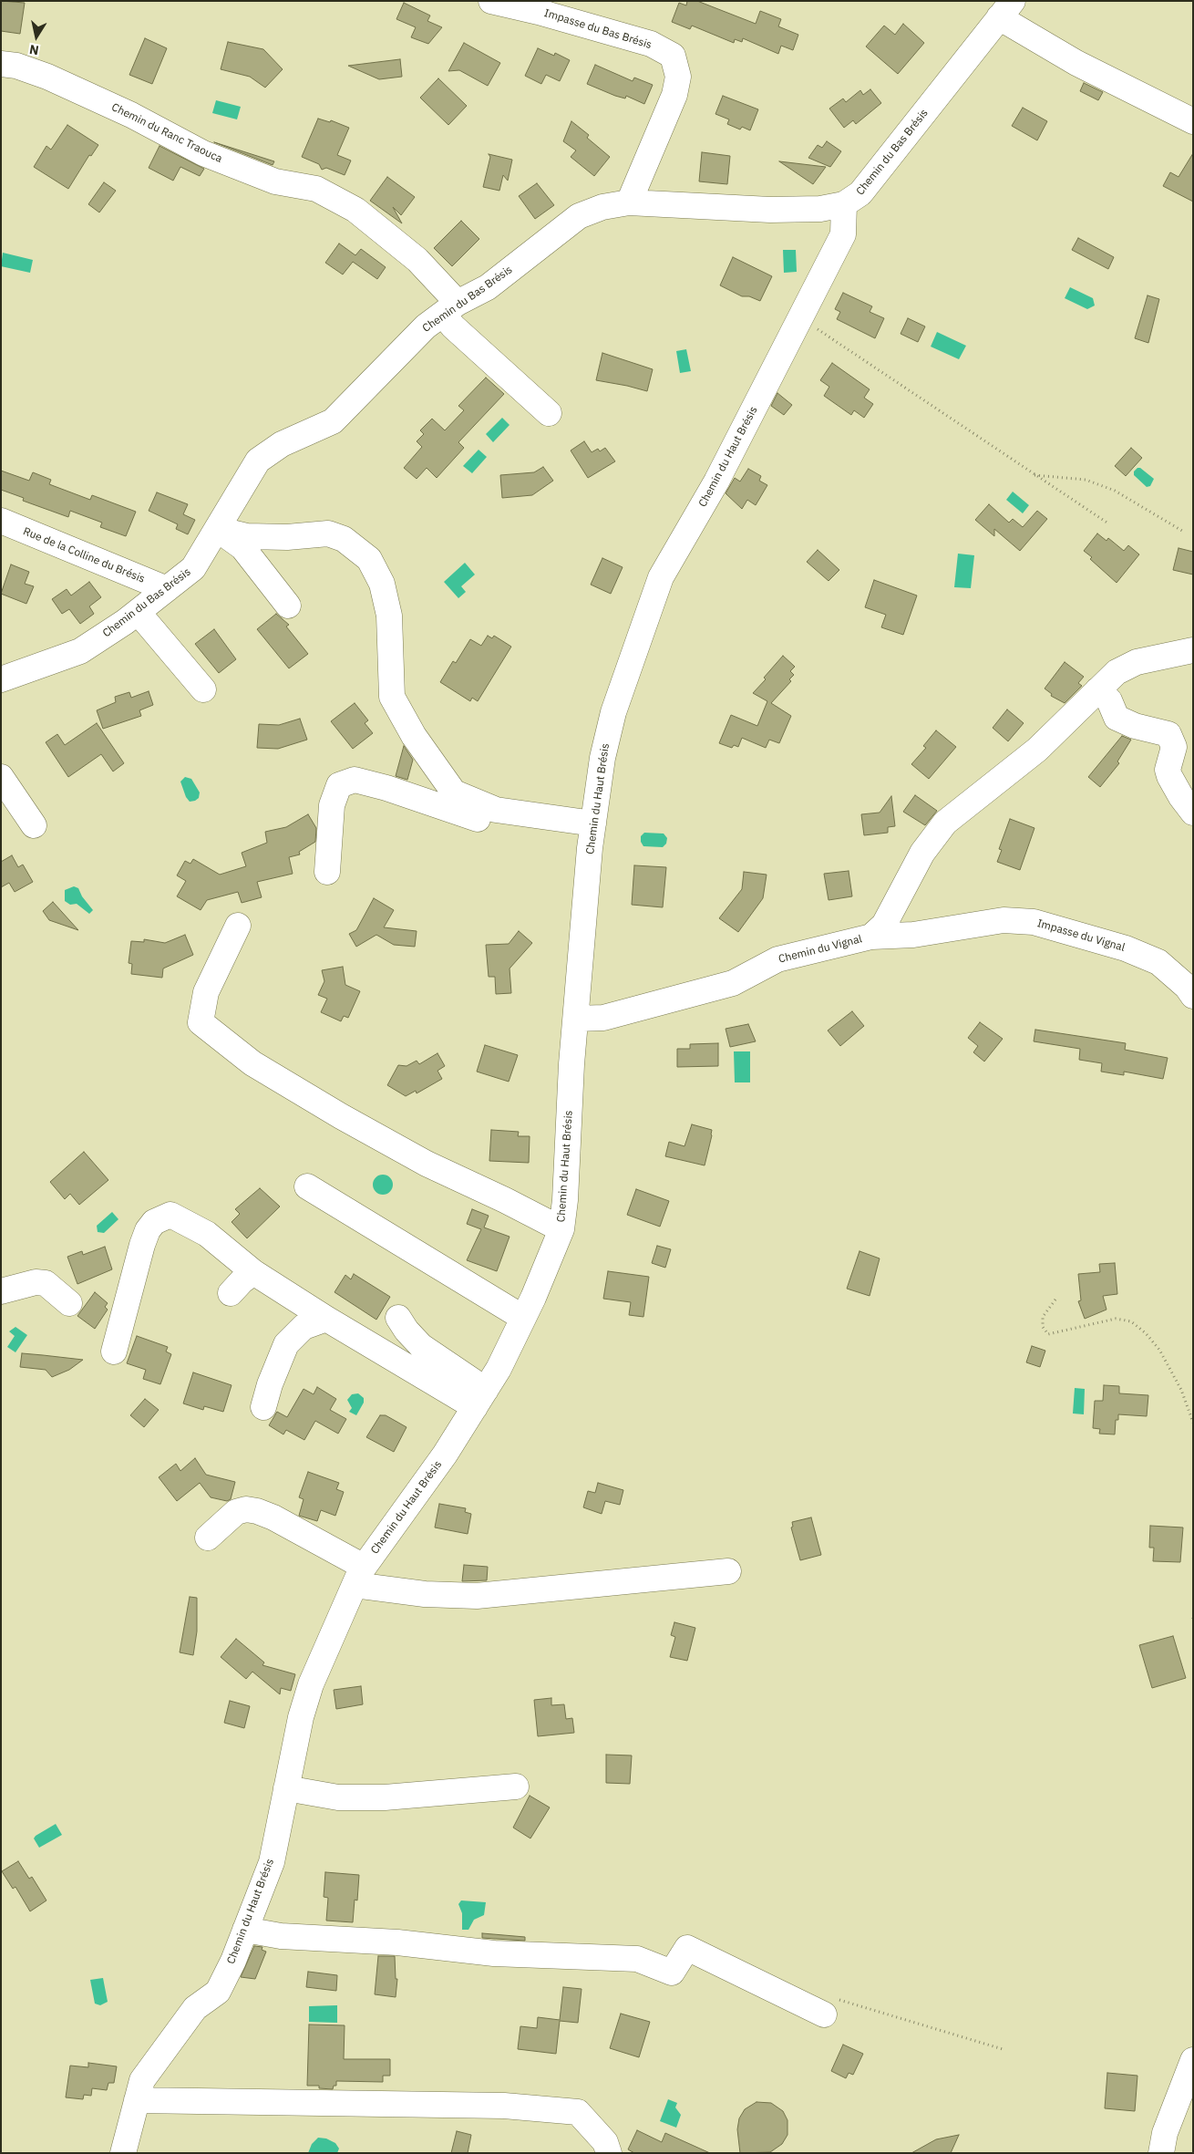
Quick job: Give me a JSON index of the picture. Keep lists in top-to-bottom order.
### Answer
{
  "streets": {
    "street": [
      "Impasse du Bas Brésis",
      "Chemin du Ranc Traouca",
      "Chemin du Bas Brésis",
      "Chemin du Haut Brésis",
      "Rue de la Colline du Brésis",
      "Impasse du Vignal",
      "Chemin du Vignal"
    ]
  },
  "crossings": [
    ["Impasse du Bas Brésis", "Chemin du Bas Brésis"],
    ["Chemin du Ranc Traouca", "Chemin du Bas Brésis"],
    ["Chemin du Bas Brésis", "Chemin du Haut Brésis"],
    ["Chemin du Bas Brésis", "Rue de la Colline du Brésis"],
    ["Chemin du Haut Brésis", "Chemin du Vignal"],
    ["Impasse du Vignal", "Chemin du Vignal"]
  ],
  "north": "bottom"
}
